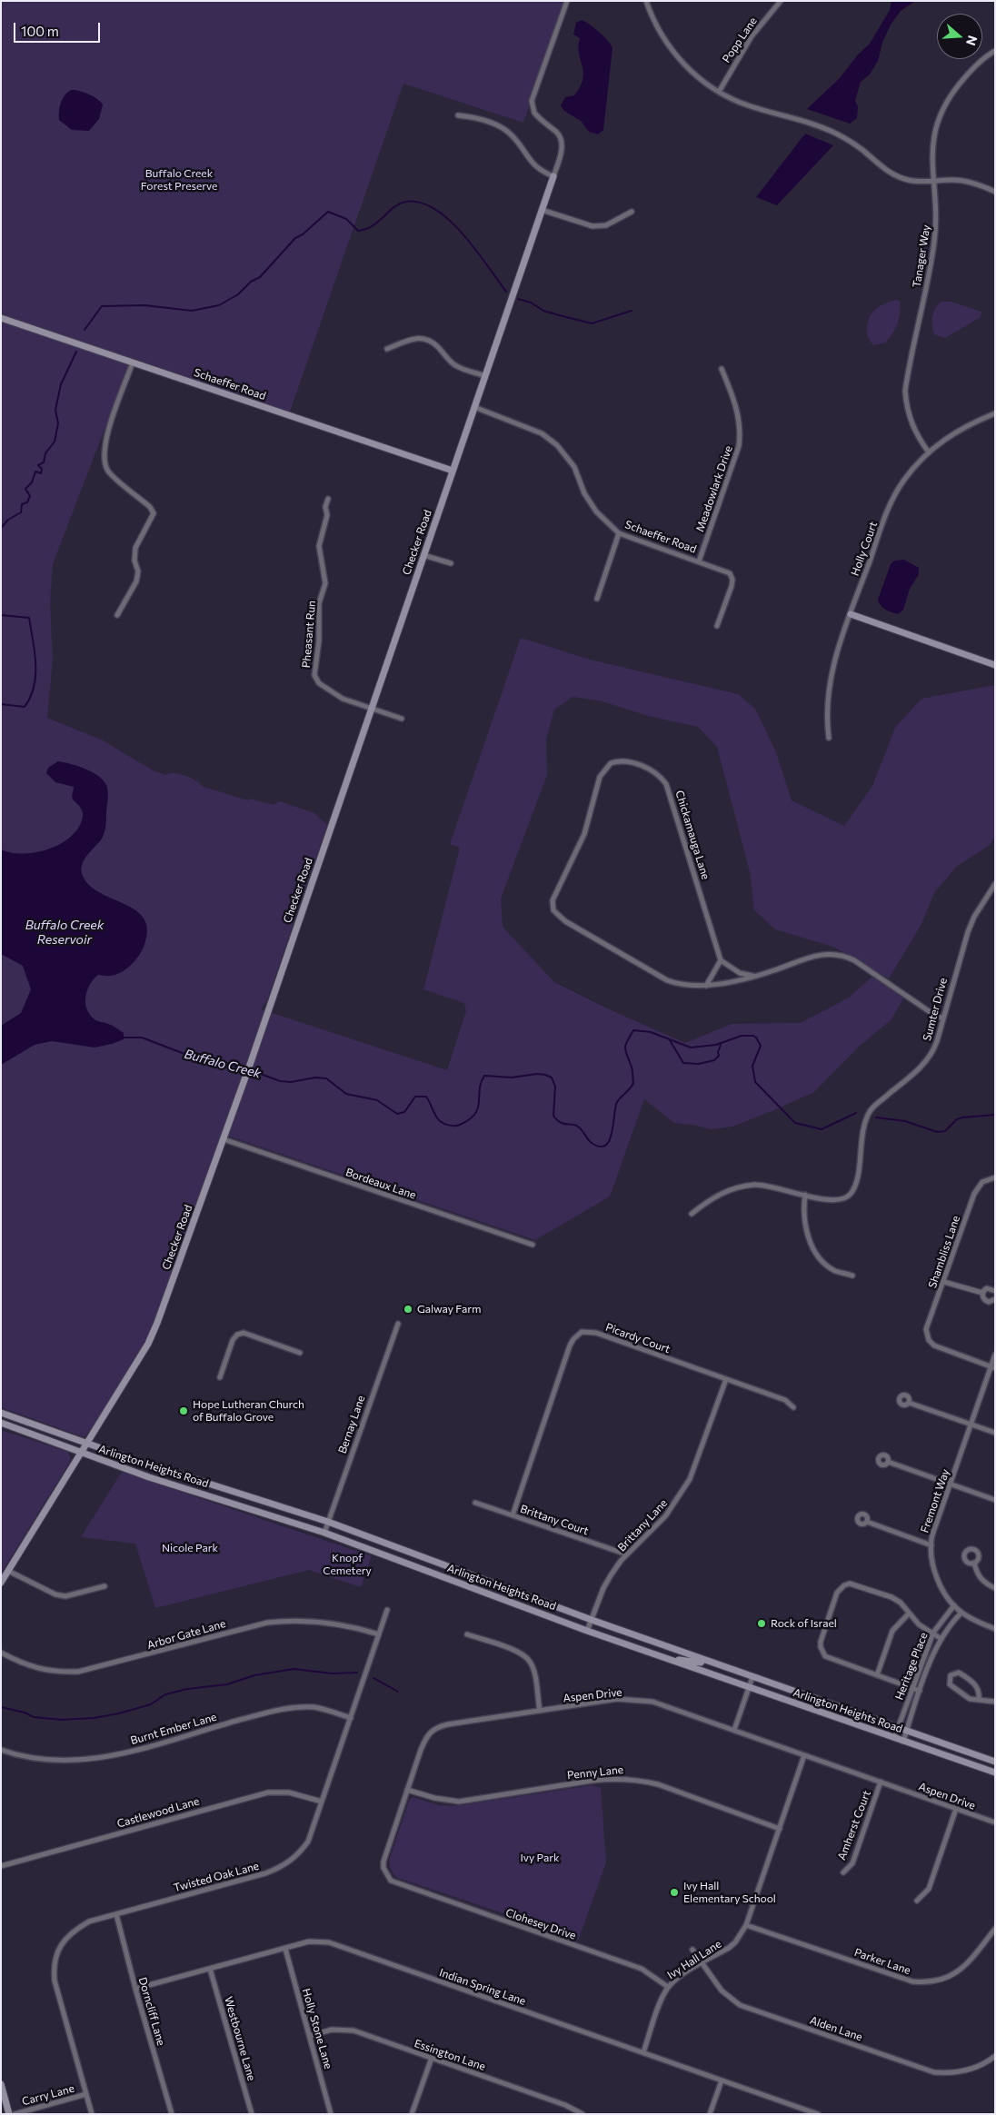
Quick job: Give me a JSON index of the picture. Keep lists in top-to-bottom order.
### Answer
{
  "streets": {
    "street": [
      "Popp Lane",
      "Tanager Way",
      "Schaeffer Road",
      "Meadowlark Drive",
      "Checker Road",
      "Holly Court",
      "Pheasant Run",
      "Chickamauga Lane",
      "Sumter Drive",
      "Bordeaux Lane",
      "Shambliss Lane",
      "Picardy Court",
      "Bernay Lane",
      "Arlington Heights Road",
      "Fremont Way",
      "Brittany Court",
      "Brittany Lane",
      "Arbor Gate Lane",
      "Heritage Place",
      "Aspen Drive",
      "Burnt Ember Lane",
      "Penny Lane",
      "Castlewood Lane",
      "Amherst Court",
      "Twisted Oak Lane",
      "Clohesey Drive",
      "Ivy Hall Lane",
      "Parker Lane",
      "Indian Spring Lane",
      "Dorncliff Lane",
      "Holly Stone Lane",
      "Alden Lane",
      "Westbourne Lane",
      "Essington Lane",
      "Carry Lane"
    ]
  },
  "crossings": [
    ["Tanager Way", "Holly Court"],
    ["Schaeffer Road", "Meadowlark Drive"],
    ["Schaeffer Road", "Checker Road"],
    ["Checker Road", "Pheasant Run"],
    ["Checker Road", "Bordeaux Lane"],
    ["Checker Road", "Arlington Heights Road"],
    ["Chickamauga Lane", "Sumter Drive"],
    ["Shambliss Lane", "Fremont Way"],
    ["Picardy Court", "Brittany Court"],
    ["Picardy Court", "Brittany Lane"],
    ["Bernay Lane", "Arlington Heights Road"],
    ["Arlington Heights Road", "Brittany Lane"],
    ["Arlington Heights Road", "Heritage Place"],
    ["Fremont Way", "Heritage Place"],
    ["Brittany Court", "Brittany Lane"],
    ["Arbor Gate Lane", "Twisted Oak Lane"],
    ["Aspen Drive", "Penny Lane"],
    ["Aspen Drive", "Amherst Court"],
    ["Aspen Drive", "Clohesey Drive"],
    ["Aspen Drive", "Ivy Hall Lane"],
    ["Burnt Ember Lane", "Twisted Oak Lane"],
    ["Penny Lane", "Ivy Hall Lane"],
    ["Castlewood Lane", "Twisted Oak Lane"],
    ["Twisted Oak Lane", "Dorncliff Lane"],
    ["Twisted Oak Lane", "Carry Lane"],
    ["Clohesey Drive", "Ivy Hall Lane"],
    ["Ivy Hall Lane", "Parker Lane"],
    ["Ivy Hall Lane", "Indian Spring Lane"],
    ["Ivy Hall Lane", "Alden Lane"],
    ["Indian Spring Lane", "Dorncliff Lane"],
    ["Indian Spring Lane", "Holly Stone Lane"],
    ["Indian Spring Lane", "Westbourne Lane"],
    ["Holly Stone Lane", "Essington Lane"]
  ],
  "water": ["Buffalo Creek Reservoir", "Buffalo Creek"],
  "parks": [
    "Buffalo Creek Forest Preserve",
    "Nicole Park",
    "Knopf Cemetery",
    "Ivy Park"
  ],
  "places": [
    "Galway Farm",
    "Hope Lutheran Church of Buffalo Grove",
    "Rock of Israel",
    "Ivy Hall Elementary School"
  ],
  "scale_bar": "100 m",
  "north": "right"
}
